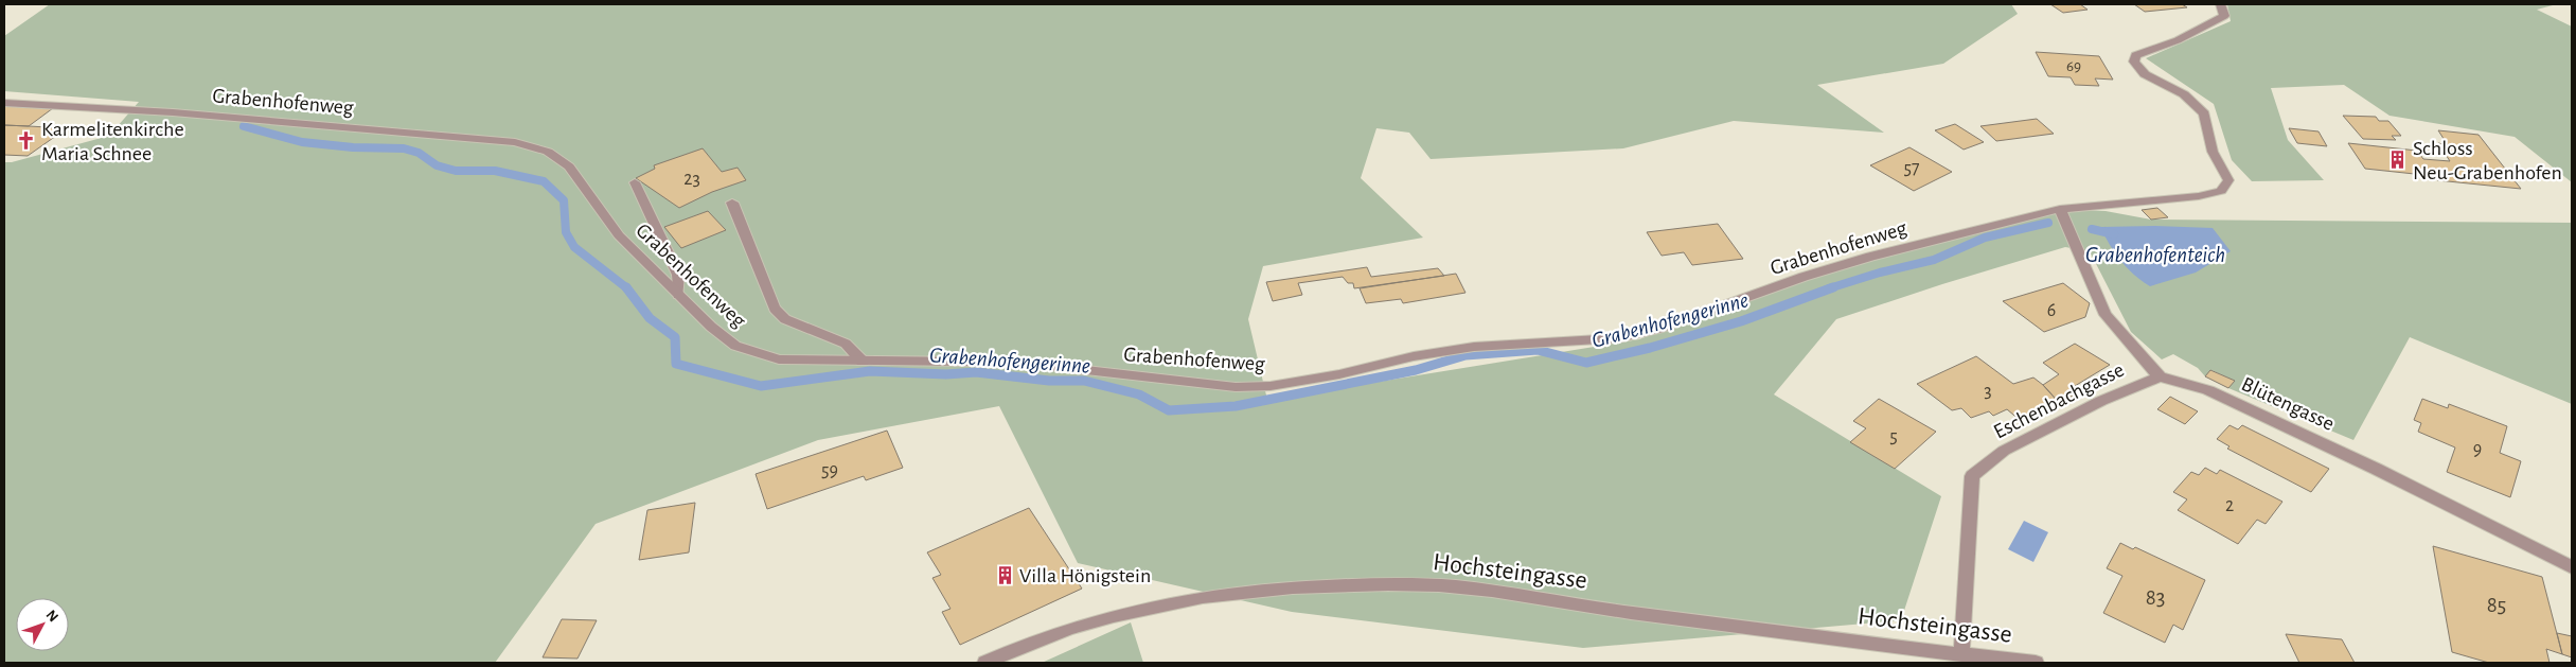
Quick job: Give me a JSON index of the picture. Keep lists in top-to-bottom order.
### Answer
{
  "streets": {
    "street": [
      "Grabenhofenweg",
      "Eschenbachgasse",
      "Blütengasse",
      "Hochsteingasse"
    ]
  },
  "crossings": [
    ["Eschenbachgasse", "Blütengasse"],
    ["Eschenbachgasse", "Hochsteingasse"]
  ],
  "water": ["Grabenhofenteich", "Grabenhofengerinne"],
  "places": {
    "church": ["Karmelitenkirche Maria Schnee"],
    "building": ["Schloss Neu-Grabenhofen", "Villa Hönigstein"]
  },
  "house_numbers": [
    "69",
    "57",
    "23",
    "6",
    "3",
    "5",
    "9",
    "59",
    "2",
    "83",
    "85"
  ],
  "north": "top right"
}
